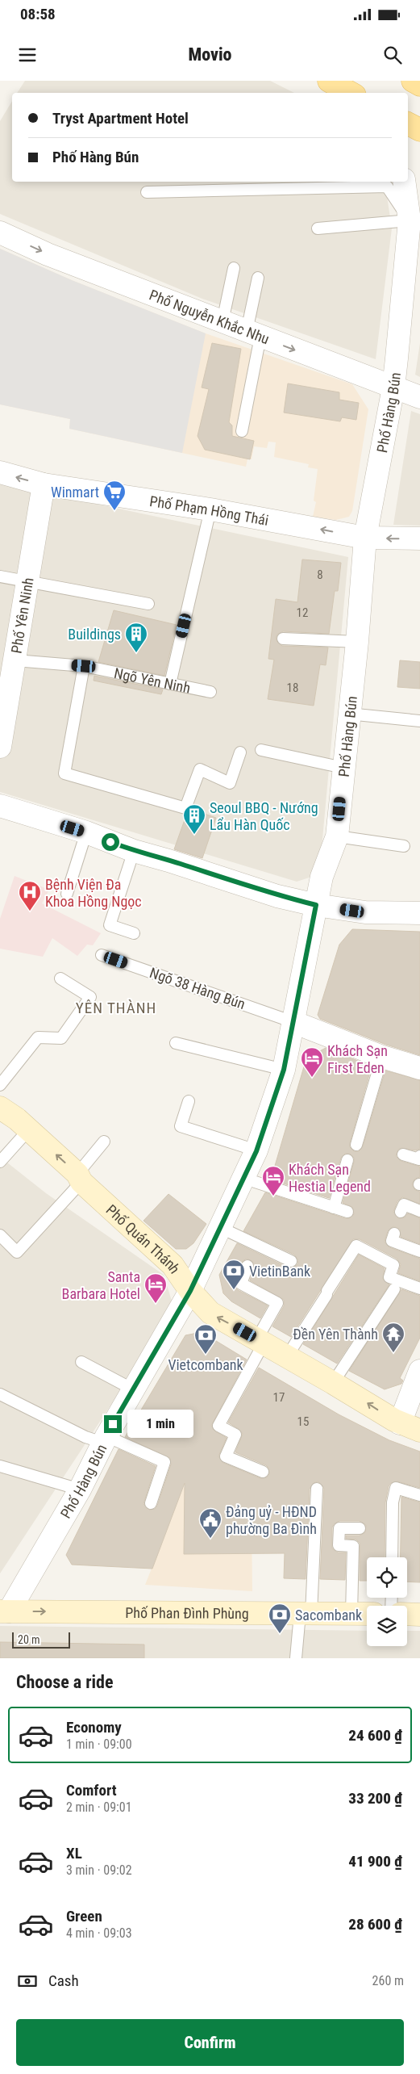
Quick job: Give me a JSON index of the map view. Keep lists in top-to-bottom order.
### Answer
{
  "streets": {
    "main road": ["Phố Quán Thánh", "Phố Phan Đình Phùng"],
    "street": [
      "Phố Nguyễn Khắc Nhu",
      "Phố Hàng Bún",
      "Phố Phạm Hồng Thái",
      "Phố Yên Ninh"
    ],
    "lane": ["Ngõ Yên Ninh", "Ngõ 38 Hàng Bún"]
  },
  "crossings": [
    ["Phố Nguyễn Khắc Nhu", "Phố Hàng Bún"],
    ["Phố Hàng Bún", "Phố Phạm Hồng Thái"],
    ["Phố Hàng Bún", "Ngõ 38 Hàng Bún"],
    ["Phố Hàng Bún", "Phố Quán Thánh"],
    ["Phố Hàng Bún", "Phố Phan Đình Phùng"],
    ["Phố Phạm Hồng Thái", "Phố Yên Ninh"],
    ["Phố Yên Ninh", "Ngõ Yên Ninh"]
  ],
  "one_way": [
    "Phố Nguyễn Khắc Nhu",
    "Phố Phạm Hồng Thái",
    "Phố Quán Thánh",
    "Phố Phan Đình Phùng"
  ],
  "districts": ["YÊN THÀNH"],
  "places": {
    "supermarket": ["Winmart"],
    "building": ["Buildings", "Seoul BBQ - Nướng Lẩu Hàn Quốc"],
    "hospital": ["Bệnh Viện Đa Khoa Hồng Ngọc"],
    "hotel": ["Khách Sạn First Eden", "Khách Sạn Hestia Legend", "Santa Barbara Hotel"],
    "bank": ["VietinBank", "Vietcombank", "Sacombank"],
    "temple": ["Đền Yên Thành"],
    "public building": ["Đảng uỷ - HĐND phường Ba Đình"]
  },
  "house_numbers": [
    "8",
    "12",
    "18",
    "17",
    "15"
  ],
  "scale_bar": "20 m",
  "page": {
    "status": "08:58",
    "header": "Movio",
    "banner": ["Tryst Apartment Hotel", "Phố Hàng Bún"],
    "bubble": "1 min",
    "scale": "20 m",
    "heading": "Choose a ride",
    "list": [
      {
        "name": "Economy",
        "note": "1 min · 09:00",
        "value": "24 600 ₫"
      },
      {
        "name": "Comfort",
        "note": "2 min · 09:01",
        "value": "33 200 ₫"
      },
      {
        "name": "XL",
        "note": "3 min · 09:02",
        "value": "41 900 ₫"
      },
      {
        "name": "Green",
        "note": "4 min · 09:03",
        "value": "28 600 ₫"
      }
    ],
    "pay": ["Cash", "260 m"],
    "buttons": "Confirm"
  }
}
